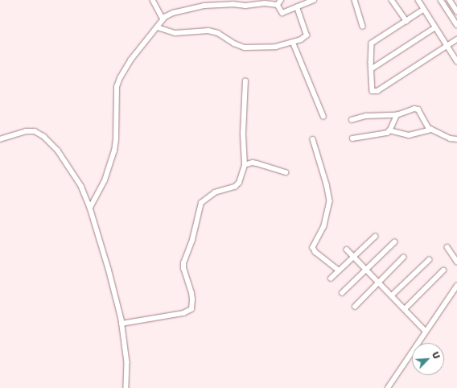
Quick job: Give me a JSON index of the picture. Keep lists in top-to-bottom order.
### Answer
{
  "north": "top right"
}
